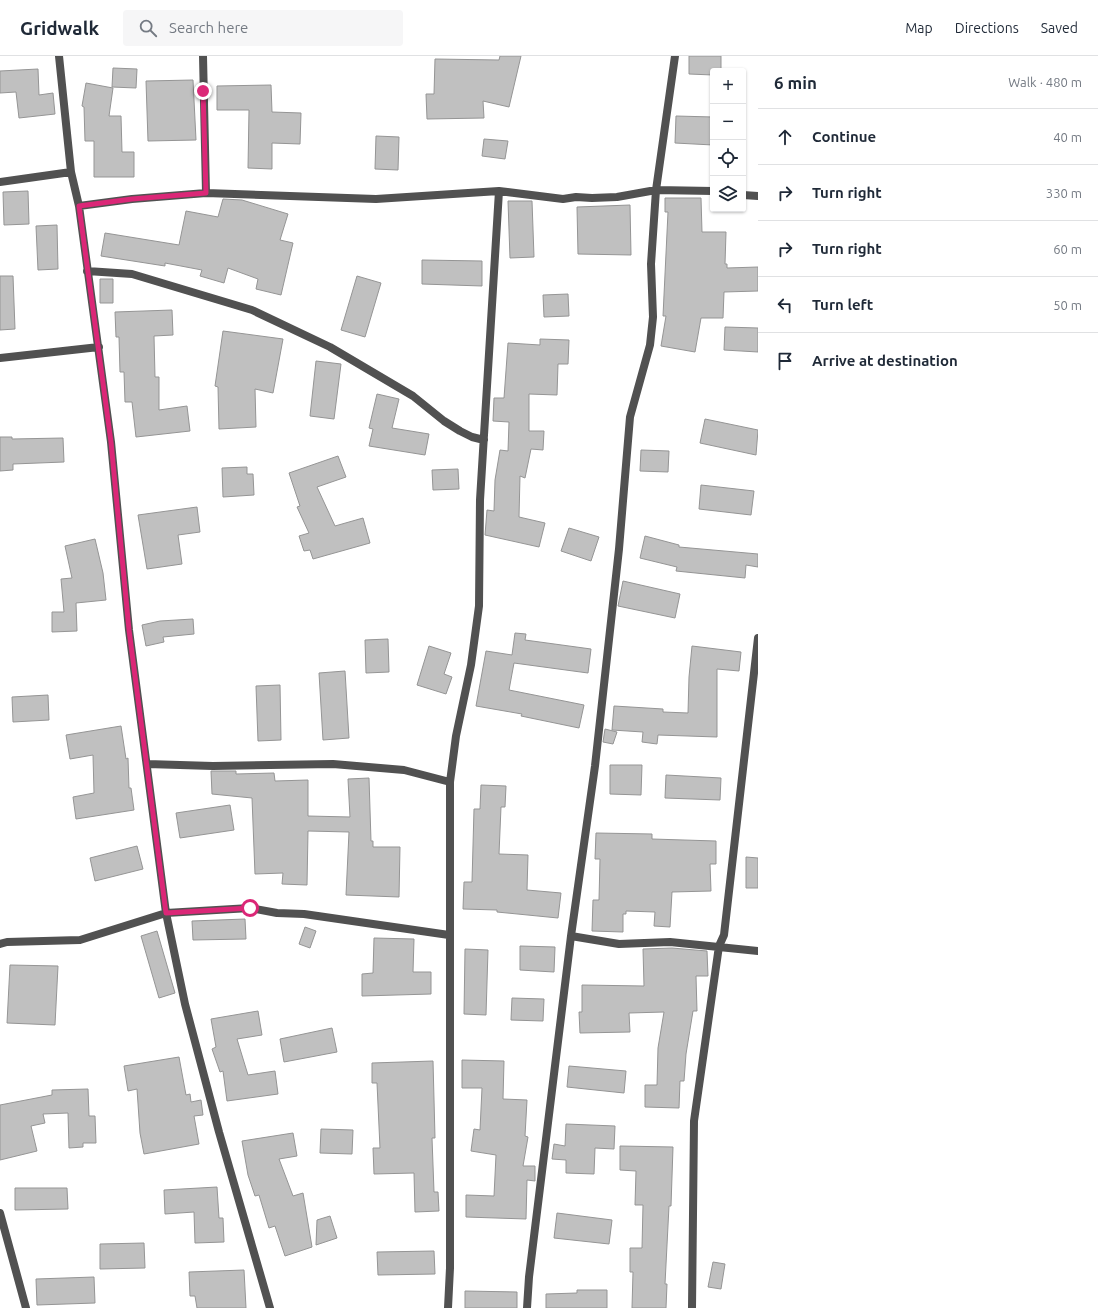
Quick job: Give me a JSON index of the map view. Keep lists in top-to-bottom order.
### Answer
{
  "page": {
    "header": "Gridwalk",
    "search": "Search here",
    "nav": ["Map", "Directions", "Saved"],
    "heading": ["6 min", "Walk · 480 m"],
    "map_buttons": ["+", "−"],
    "list": [
      ["Continue", "40 m"],
      ["Turn right", "330 m"],
      ["Turn right", "60 m"],
      ["Turn left", "50 m"],
      "Arrive at destination"
    ]
  }
}
